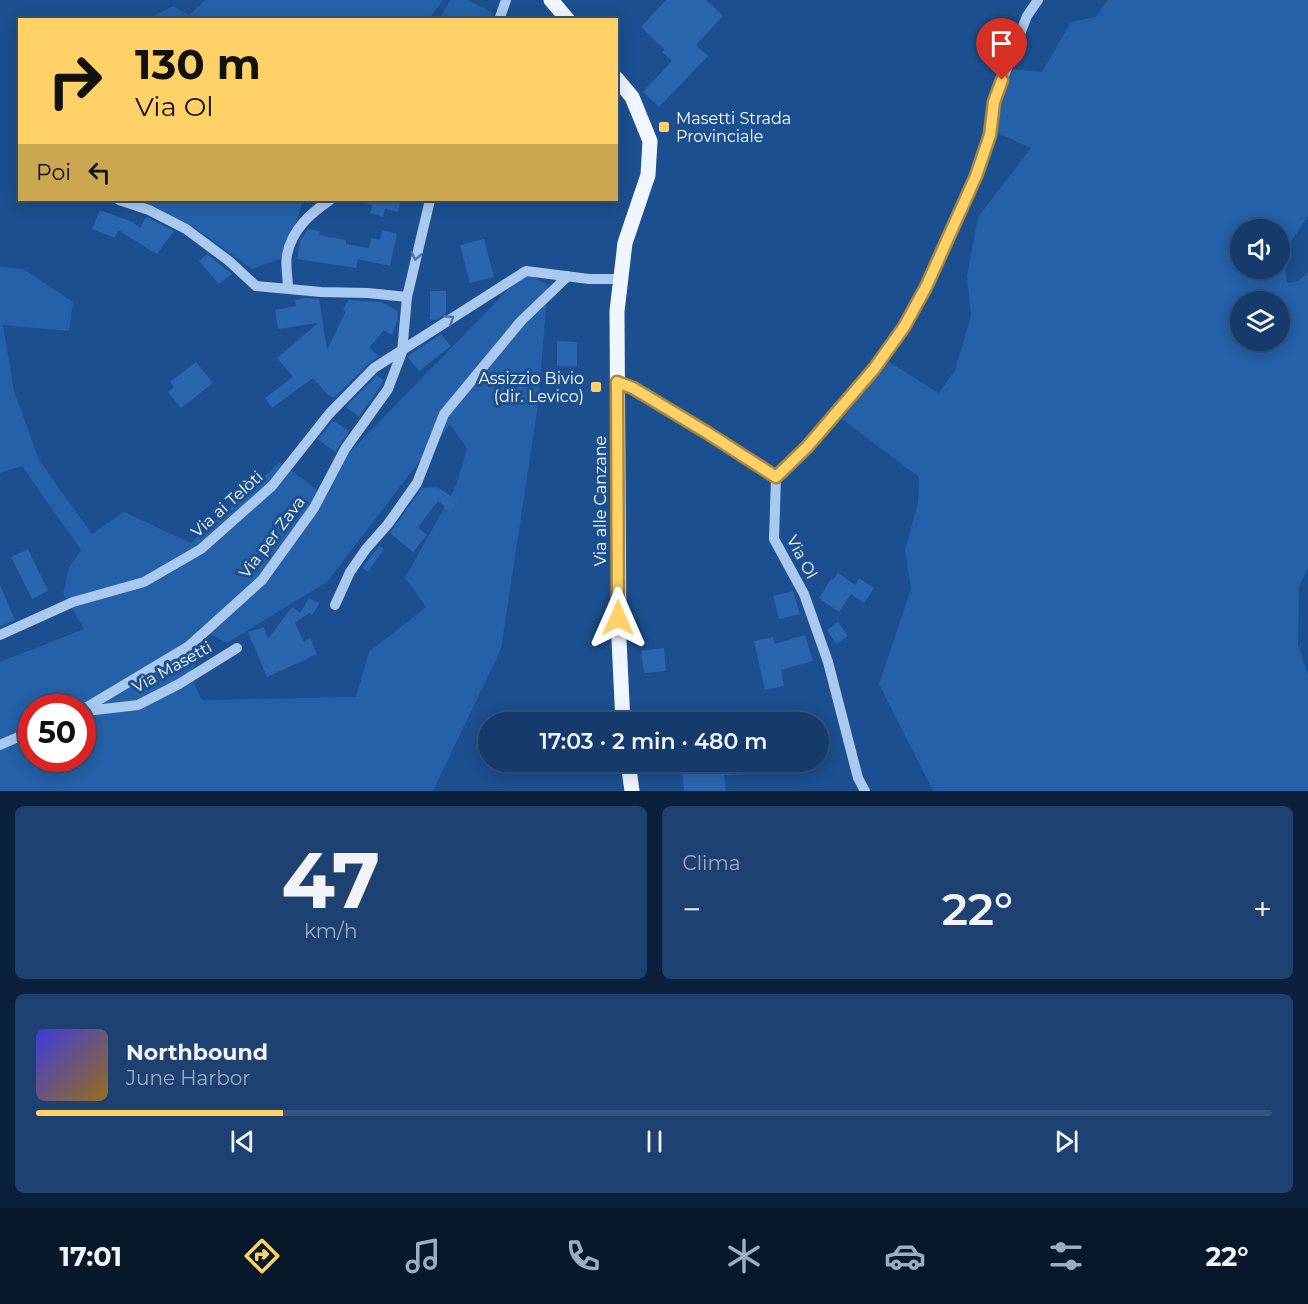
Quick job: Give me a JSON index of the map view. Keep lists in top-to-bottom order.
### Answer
{
  "streets": {
    "main road": ["Via alle Canzane"],
    "street": [
      "Via ai Telòti",
      "Via per Zava",
      "Via Ol",
      "Via Masetti"
    ]
  },
  "crossings": [
    ["Via alle Canzane", "Via ai Telòti"],
    ["Via ai Telòti", "Via per Zava"]
  ],
  "places": {
    "transit": ["Masetti Strada Provinciale", "Assizzio Bivio (dir. Levico)"]
  },
  "page": {
    "turn": ["130 m", "Via Ol"],
    "then": "Poi",
    "limit": "50",
    "trip": "17:03 · 2 min · 480 m",
    "tile": [
      ["47", "km/h"],
      "Clima"
    ],
    "heat": ["−", "22°", "+"],
    "song": ["Northbound", "June Harbor"],
    "tabs": ["17:01", "22°"]
  }
}
